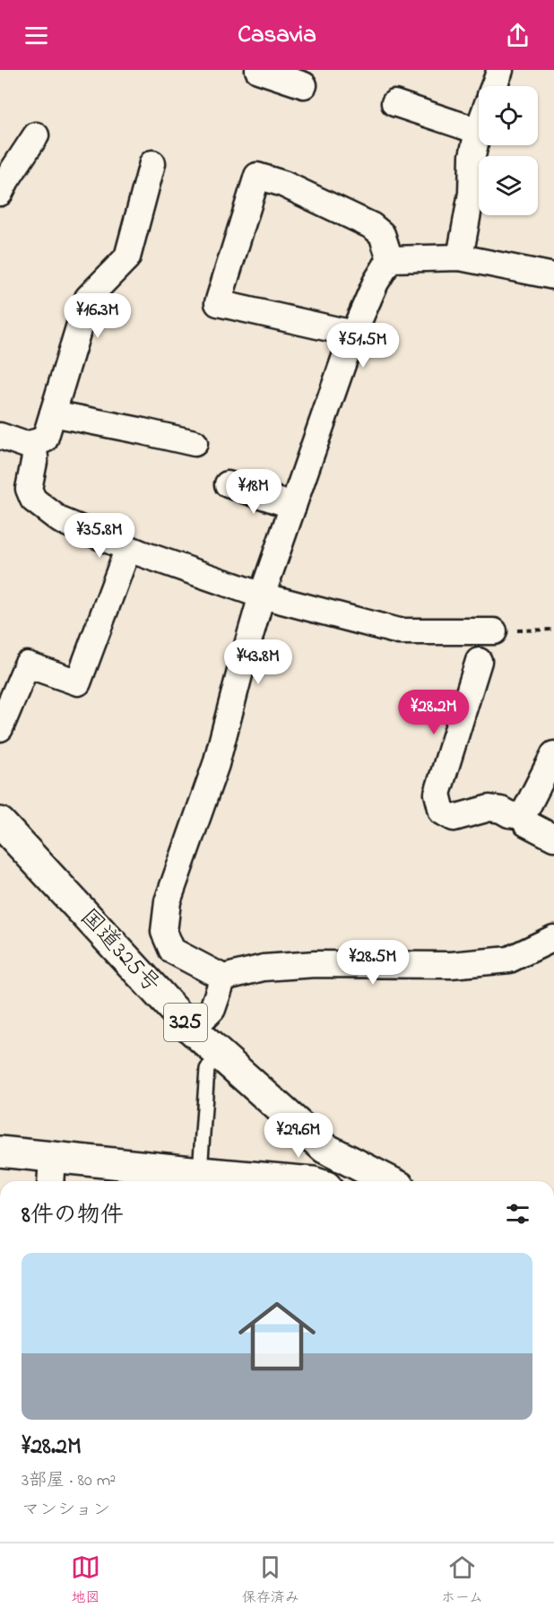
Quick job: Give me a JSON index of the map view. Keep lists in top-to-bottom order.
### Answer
{
  "streets": {
    "main road": ["国道325号", "325"]
  },
  "page": {
    "header": "Casavia",
    "price": [
      "¥16.3M",
      "¥51.5M",
      "¥18M",
      "¥35.8M",
      "¥43.8M",
      "¥28.2M",
      "¥28.5M",
      "¥29.6M"
    ],
    "heading": "8件の物件",
    "list": [
      {
        "name": "¥28.2M",
        "note": "3部屋 · 80 m² · マンション"
      }
    ],
    "tabs": ["地図", "保存済み", "ホーム"]
  }
}
